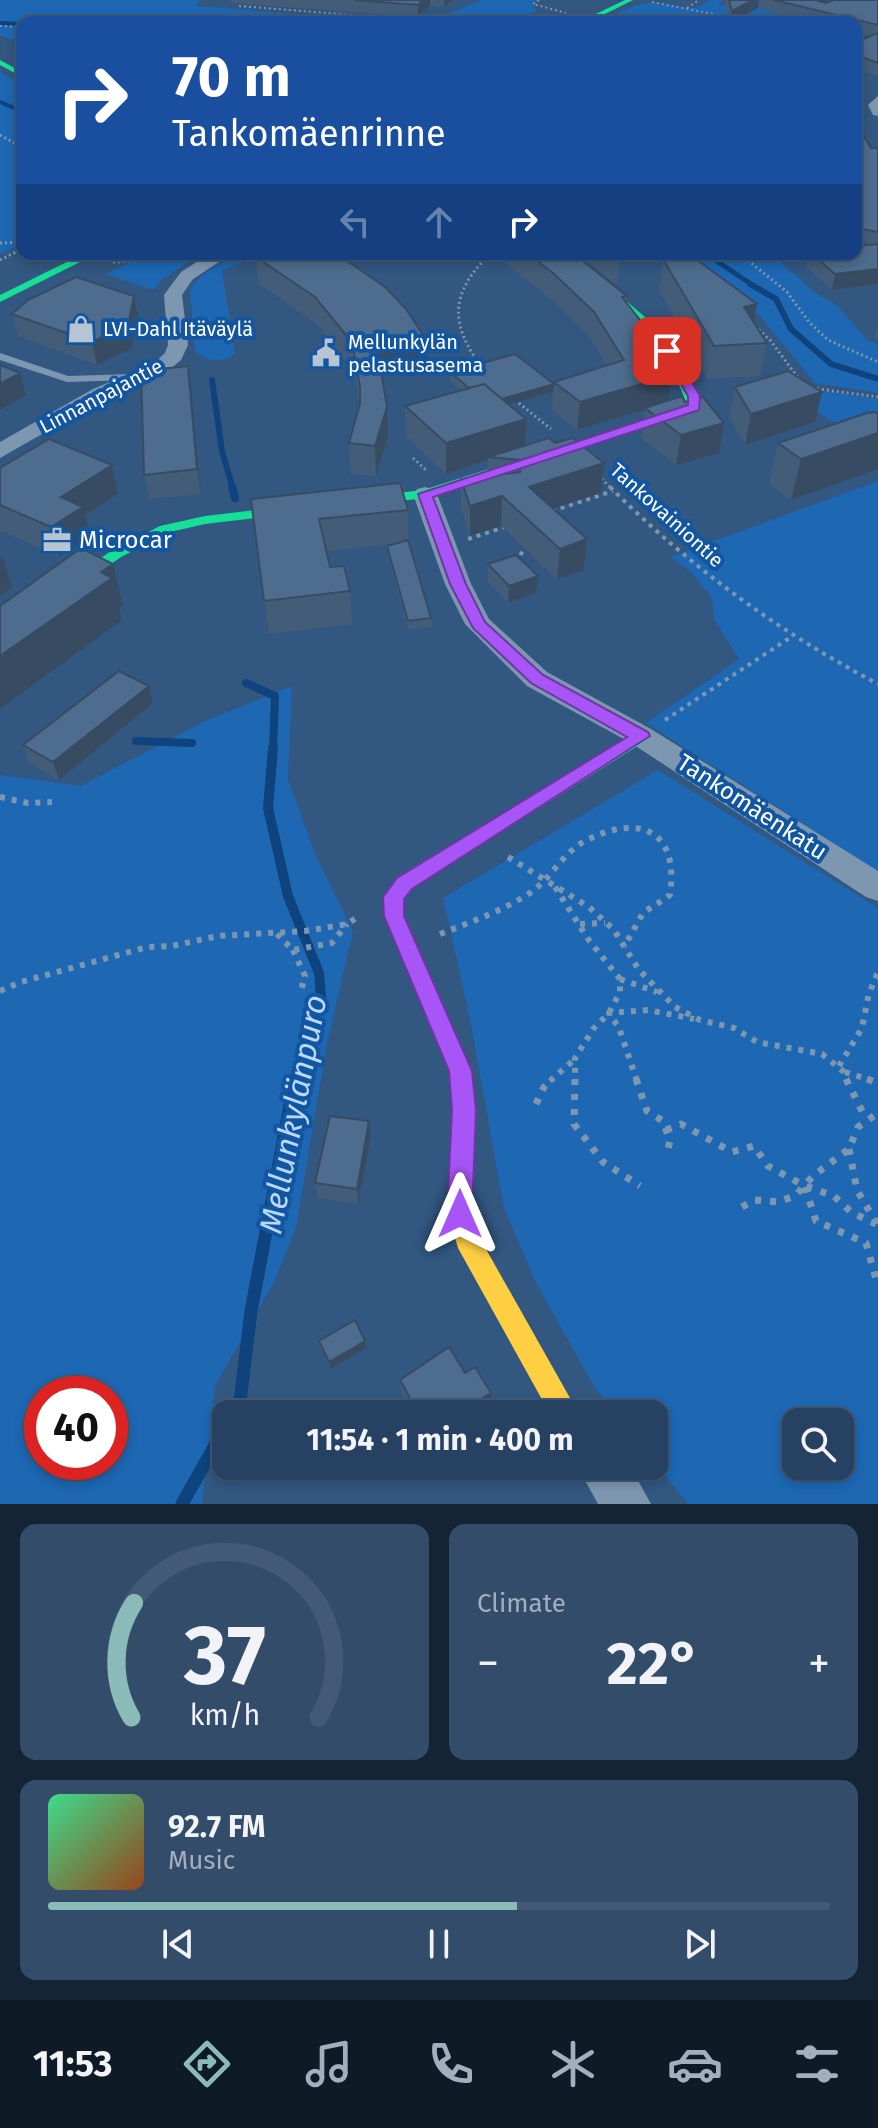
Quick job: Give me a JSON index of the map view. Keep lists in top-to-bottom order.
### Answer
{
  "streets": {
    "street": ["Linnanpajantie", "Tankomäenkatu"],
    "path": ["Tankovainiontie"]
  },
  "water": ["Mellunkylänpuro"],
  "places": {
    "shop": ["LVI-Dahl Itäväylä"],
    "public building": ["Mellunkylän pelastusasema"],
    "office": ["Microcar"]
  },
  "page": {
    "turn": ["70 m", "Tankomäenrinne"],
    "limit": "40",
    "trip": "11:54 · 1 min · 400 m",
    "tile": "Climate",
    "heat": ["−", "22°", "+"],
    "song": ["92.7 FM", "Music"],
    "tabs": "11:53",
    "gauge": ["37", "km/h"]
  }
}
